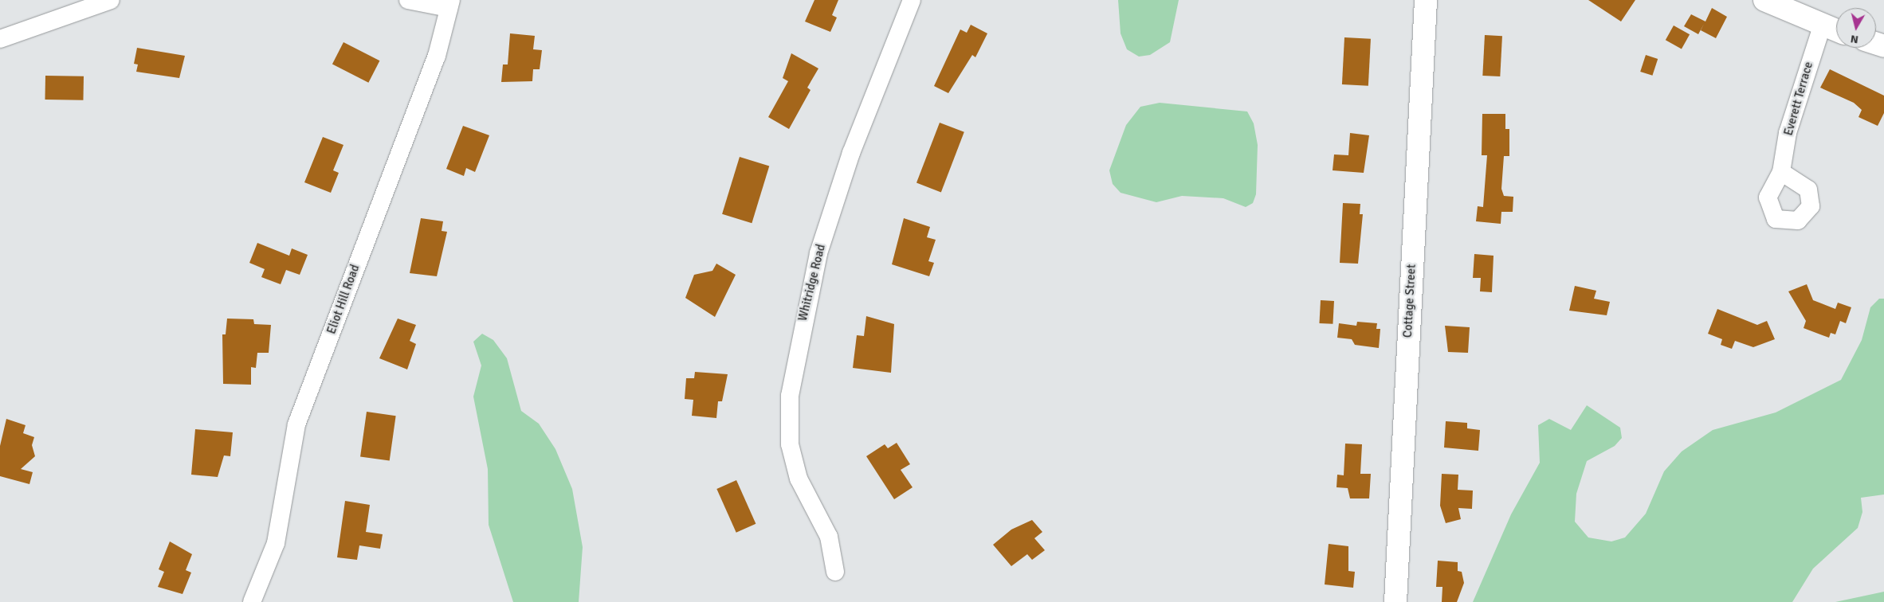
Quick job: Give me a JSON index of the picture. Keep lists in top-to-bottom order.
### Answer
{
  "streets": {
    "street": [
      "Everett Terrace",
      "Whitridge Road",
      "Eliot Hill Road",
      "Cottage Street"
    ]
  },
  "north": "bottom"
}
